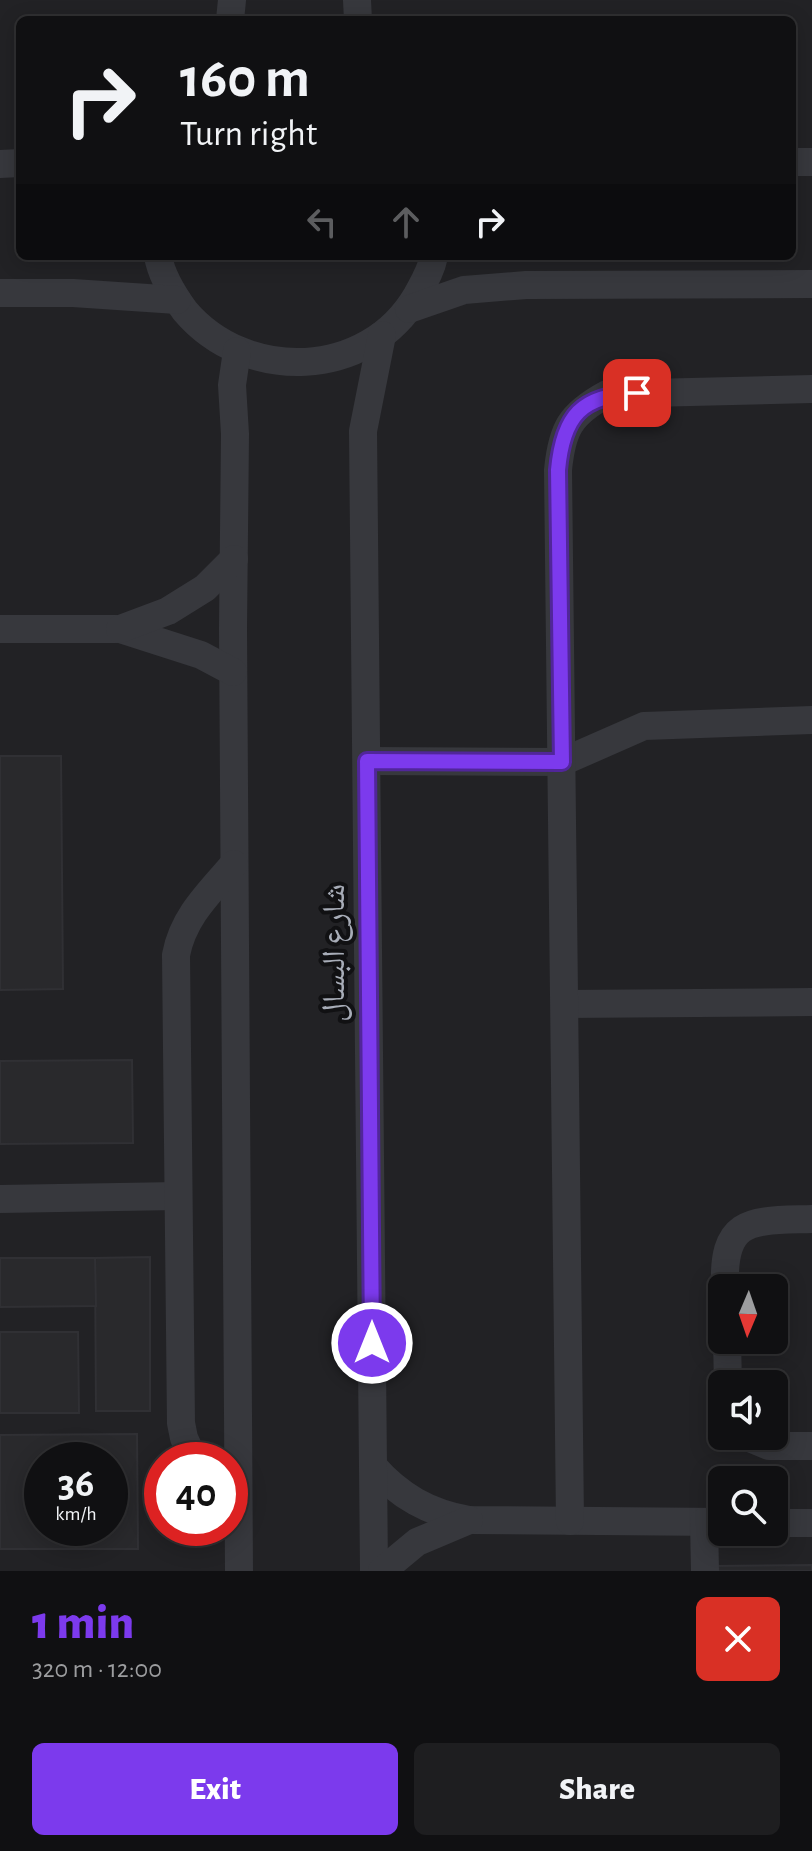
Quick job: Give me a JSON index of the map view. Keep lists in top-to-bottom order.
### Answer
{
  "streets": {
    "street": ["شارع البسال"]
  },
  "north": "bottom",
  "page": {
    "turn": ["160 m", "Turn right"],
    "speed": "36 km/h",
    "limit": "40",
    "heading": ["1 min", "320 m · 12:00"],
    "buttons": ["Exit", "Share"]
  }
}
